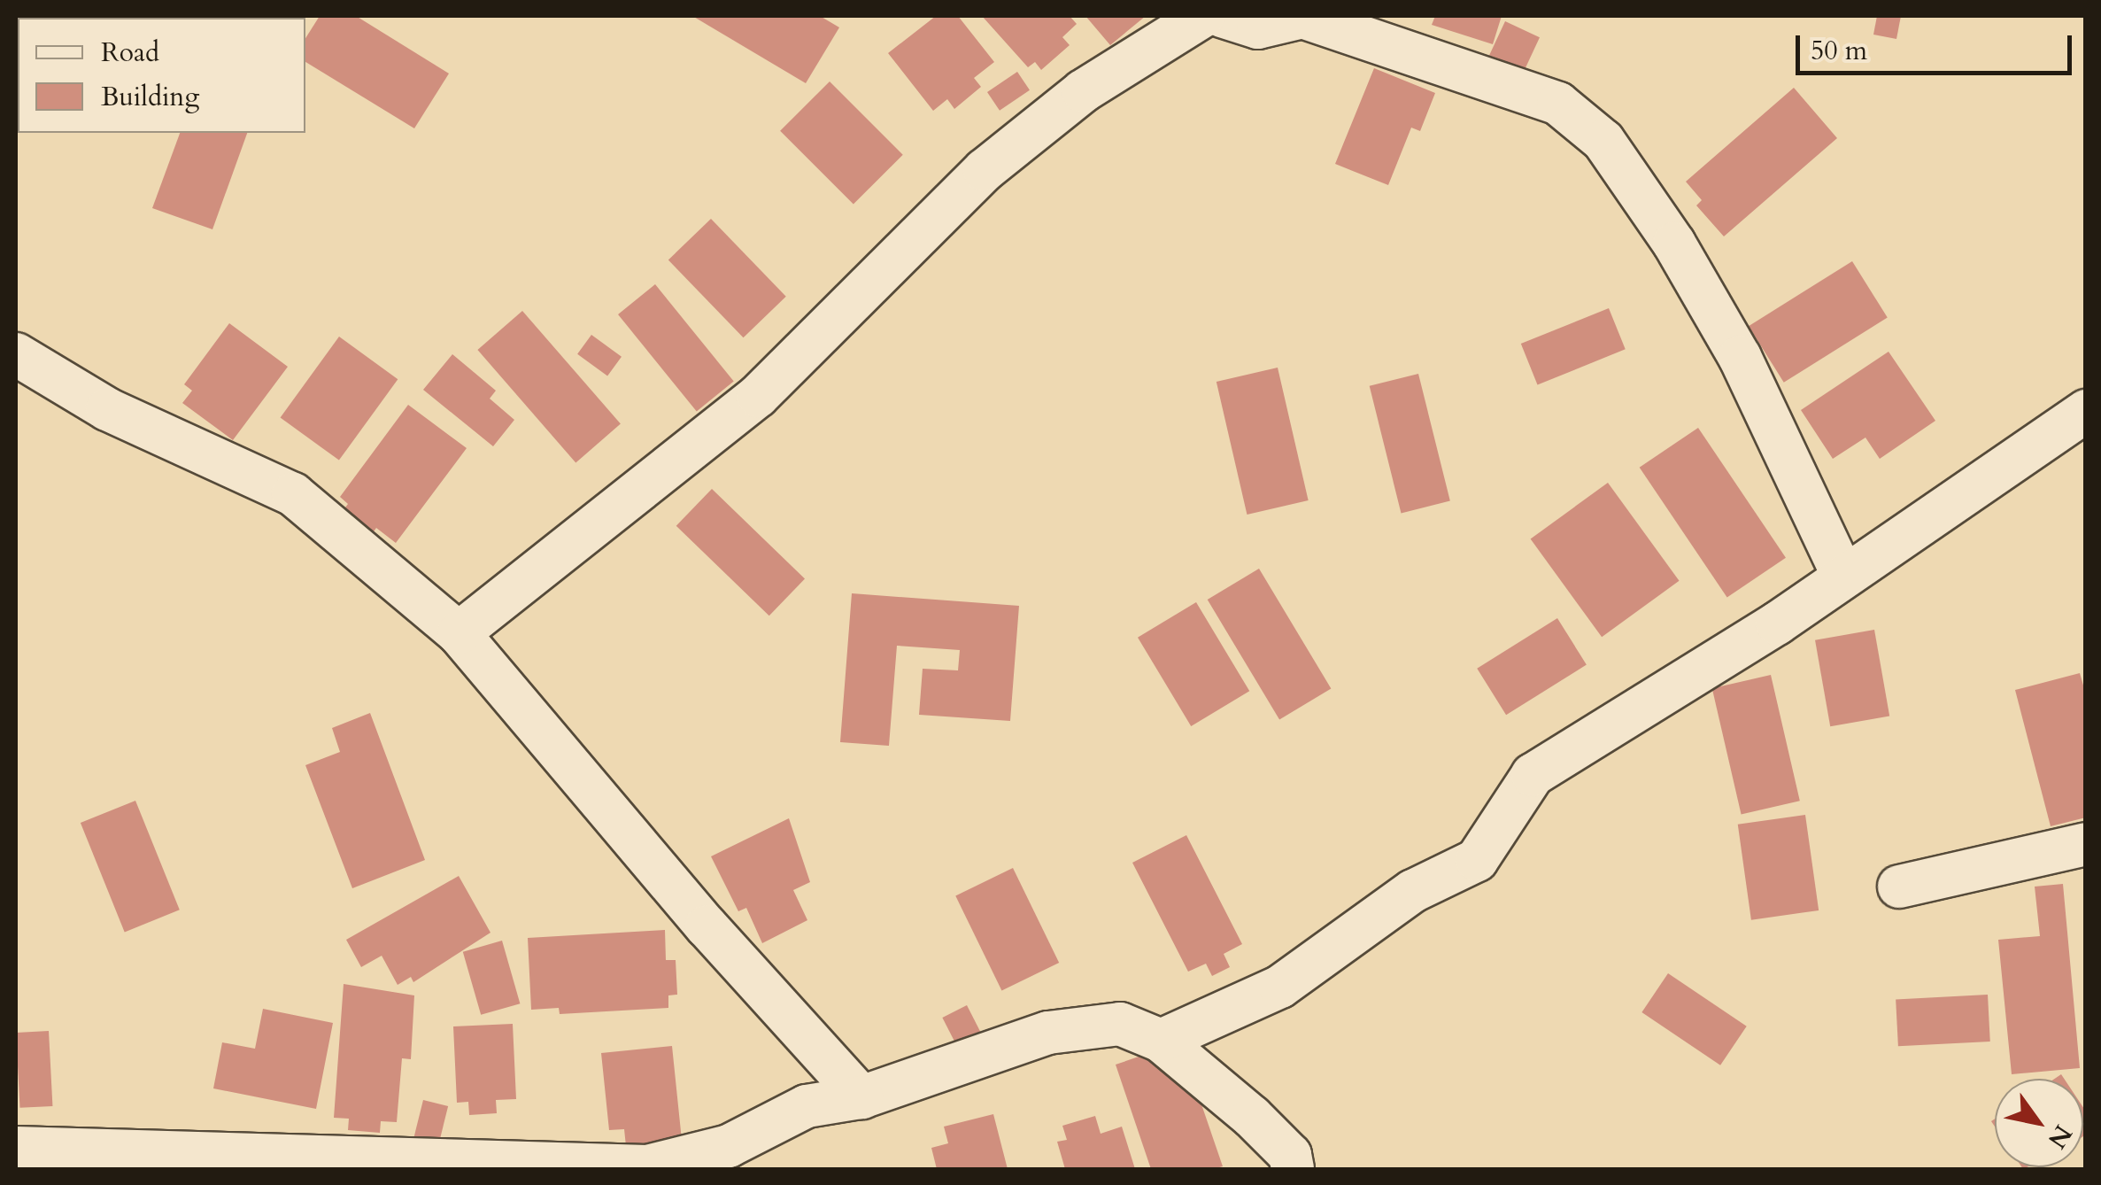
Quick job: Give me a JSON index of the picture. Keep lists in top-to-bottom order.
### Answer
{
  "legend": ["Road", "Building"],
  "scale_bar": "50 m",
  "north": "bottom right"
}
